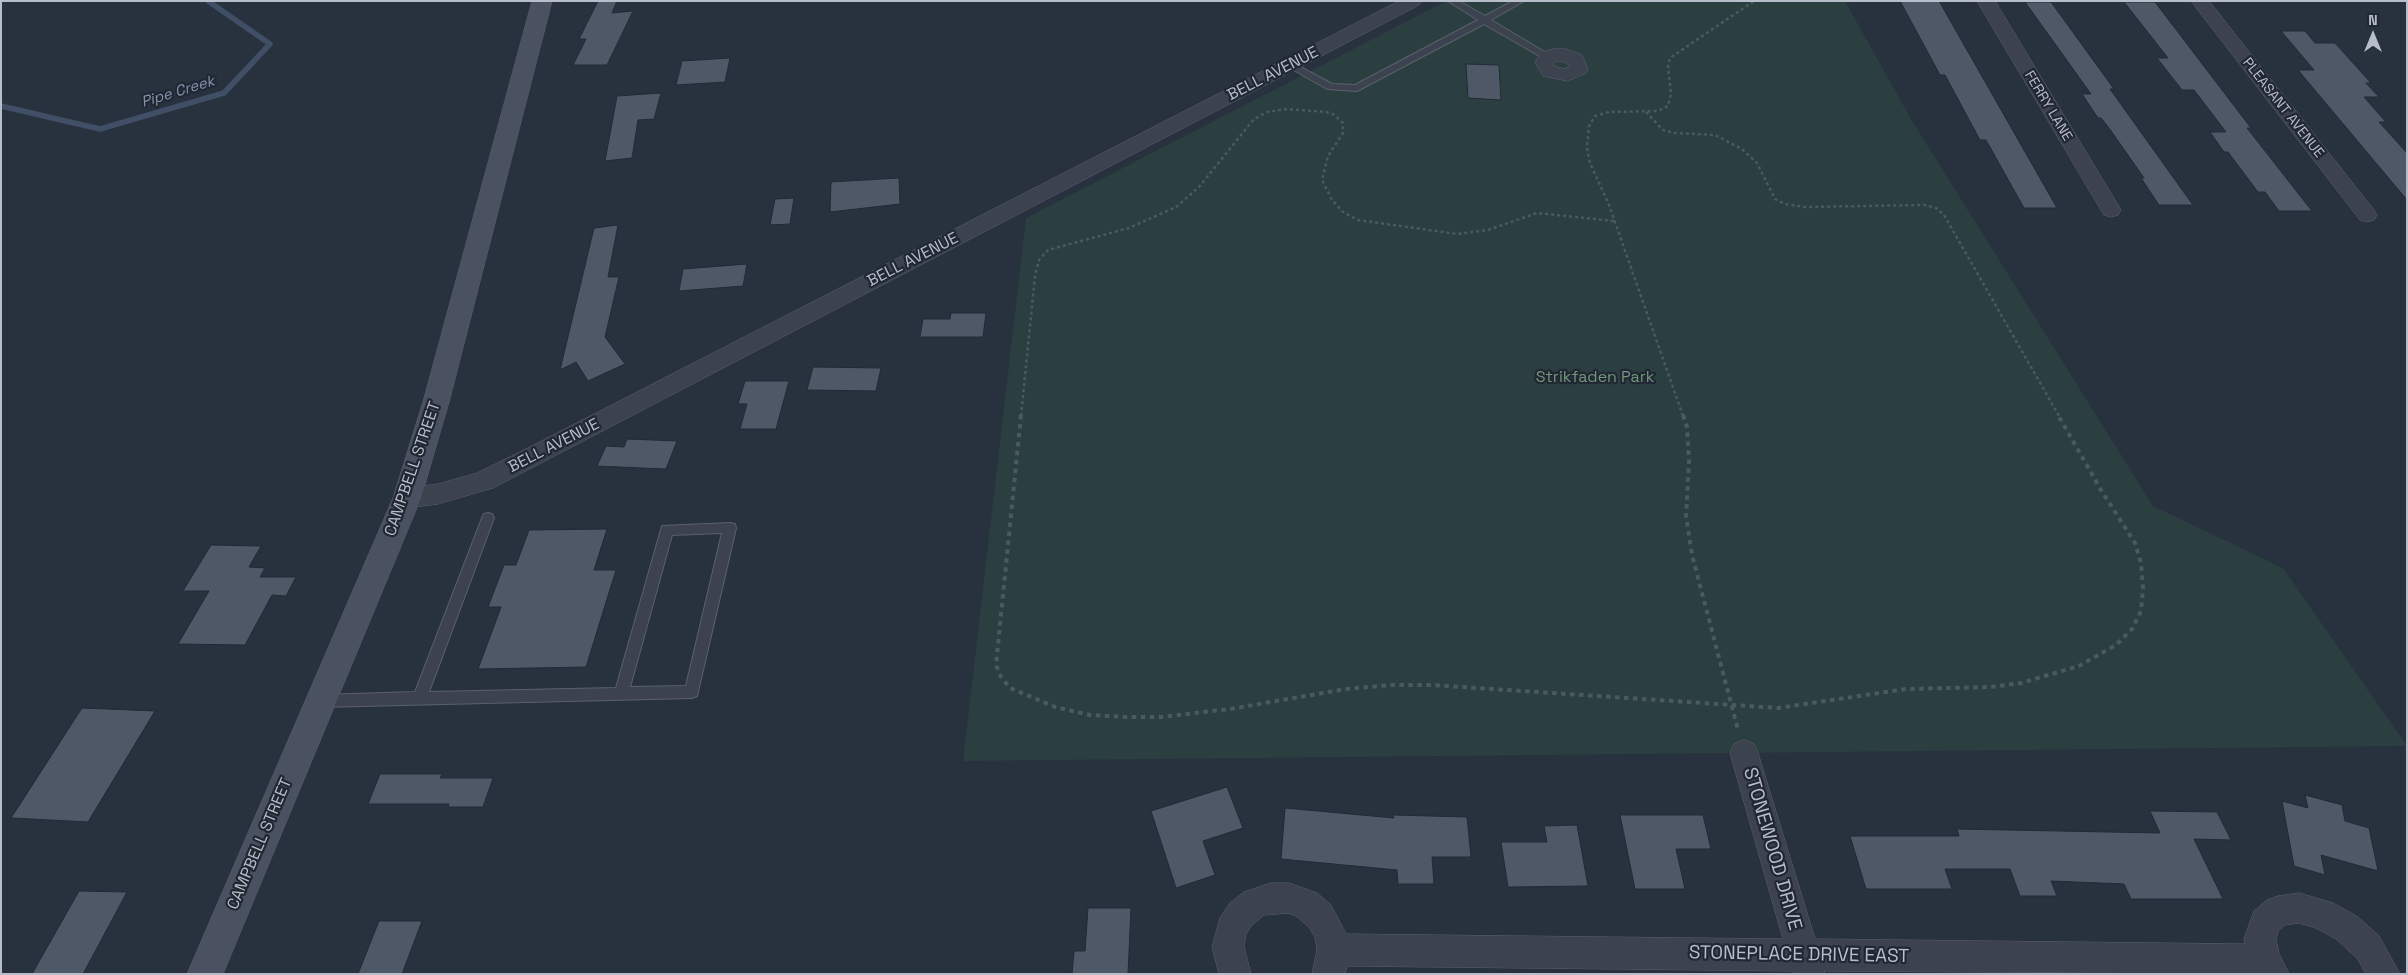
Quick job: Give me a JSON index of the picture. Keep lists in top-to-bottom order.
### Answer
{
  "streets": {
    "street": [
      "BELL AVENUE",
      "FERRY LANE",
      "PLEASANT AVENUE",
      "CAMPBELL STREET",
      "STONEWOOD DRIVE",
      "STONEPLACE DRIVE EAST"
    ]
  },
  "crossings": [
    ["BELL AVENUE", "CAMPBELL STREET"],
    ["STONEWOOD DRIVE", "STONEPLACE DRIVE EAST"]
  ],
  "water": ["Pipe Creek"],
  "parks": ["Strikfaden Park"],
  "north": "top"
}
